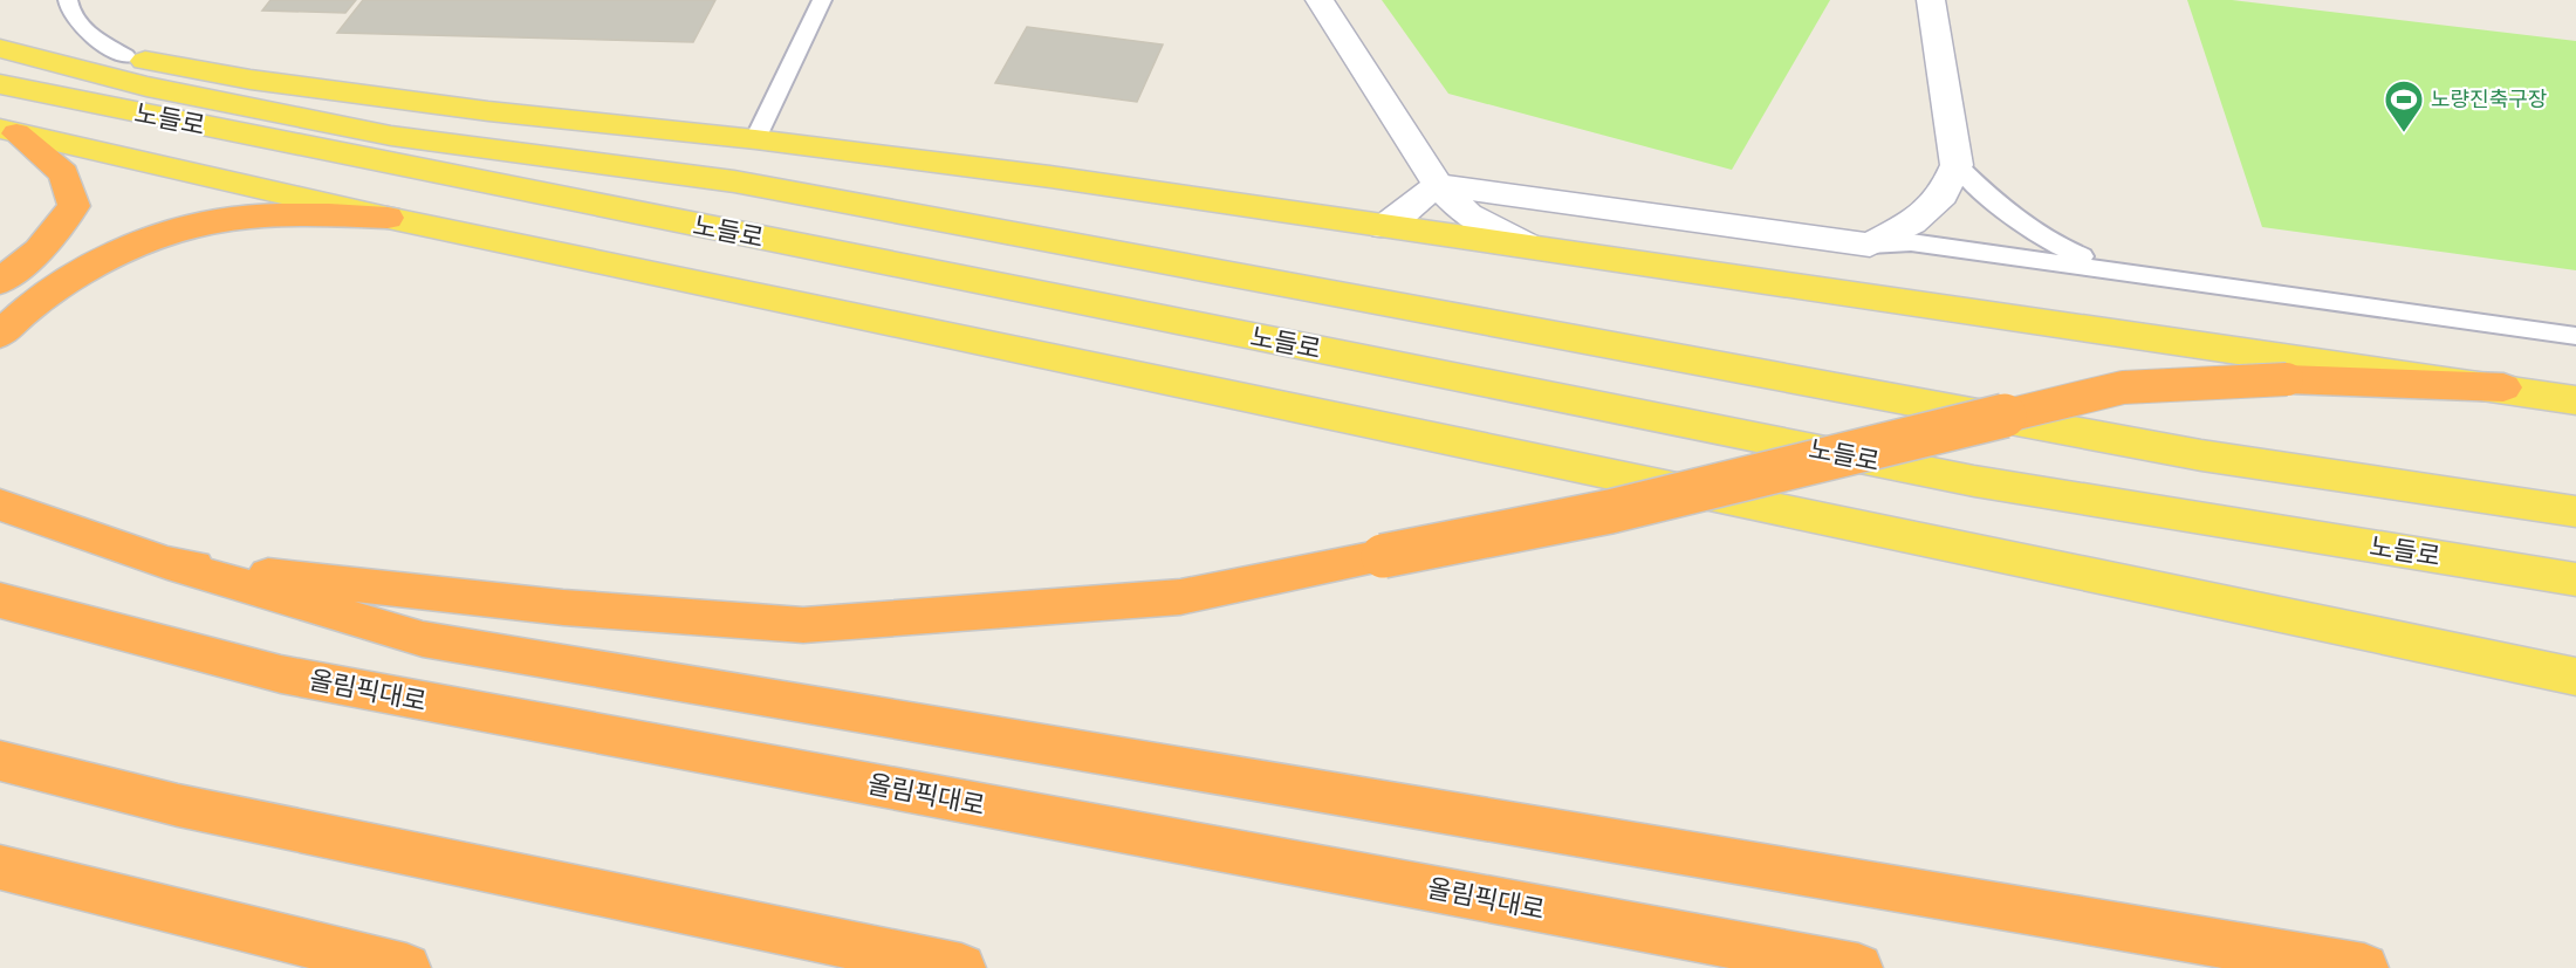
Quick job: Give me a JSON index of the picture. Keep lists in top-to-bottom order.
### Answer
{
  "streets": {
    "highway": ["올림픽대로"],
    "main road": ["노들로"]
  },
  "places": {
    "sports": ["노량진축구장"]
  }
}
